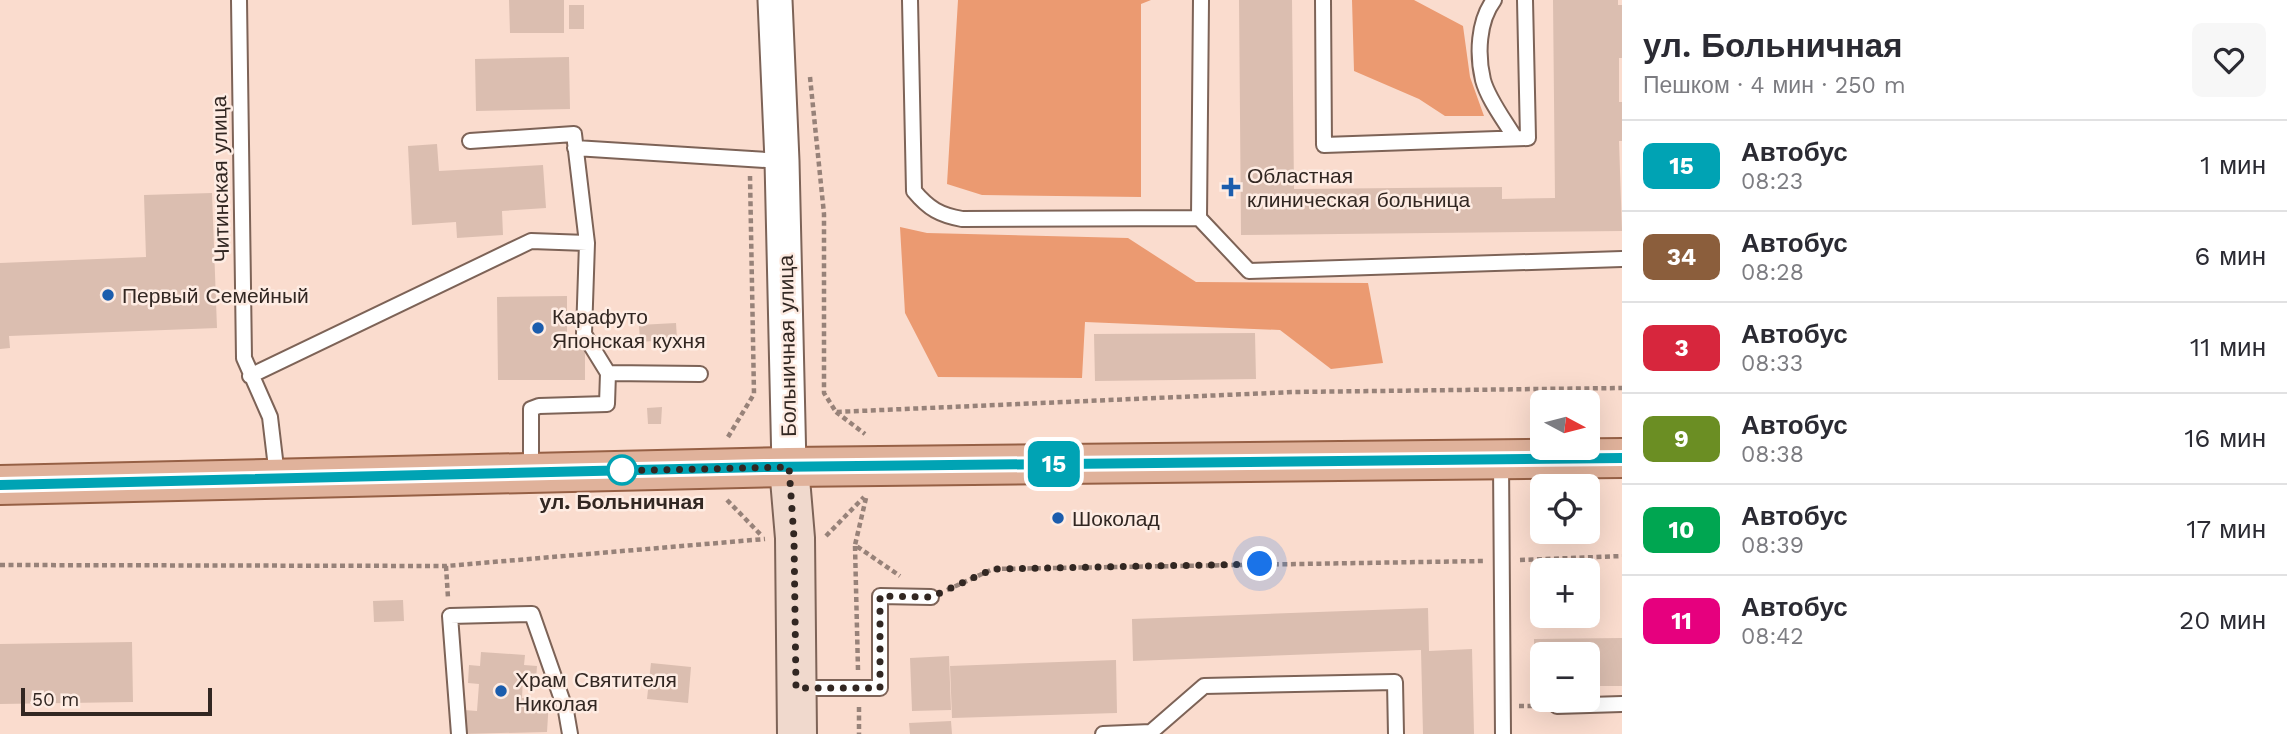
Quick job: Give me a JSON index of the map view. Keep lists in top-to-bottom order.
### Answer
{
  "streets": {
    "main road": ["Больничная улица"],
    "lane": ["Читинская улица"]
  },
  "places": {
    "health": ["Областная клиническая больница"],
    "other": [
      "Первый Семейный",
      "Карафуто Японская кухня",
      "ул. Больничная",
      "Шоколад",
      "Храм Святителя Николая"
    ]
  },
  "lines": ["bus line 15"],
  "scale_bar": "50 m",
  "north": "right",
  "page": {
    "on_map": "15",
    "heading": ["ул. Больничная", "Пешком · 4 мин · 250 m"],
    "list": [
      {
        "mark": "15",
        "name": "Автобус",
        "note": "08:23",
        "value": "1 мин"
      },
      {
        "mark": "34",
        "name": "Автобус",
        "note": "08:28",
        "value": "6 мин"
      },
      {
        "mark": "3",
        "name": "Автобус",
        "note": "08:33",
        "value": "11 мин"
      },
      {
        "mark": "9",
        "name": "Автобус",
        "note": "08:38",
        "value": "16 мин"
      },
      {
        "mark": "10",
        "name": "Автобус",
        "note": "08:39",
        "value": "17 мин"
      },
      {
        "mark": "11",
        "name": "Автобус",
        "note": "08:42",
        "value": "20 мин"
      }
    ],
    "map_buttons": ["+", "−"],
    "scale": "50 m"
  }
}
